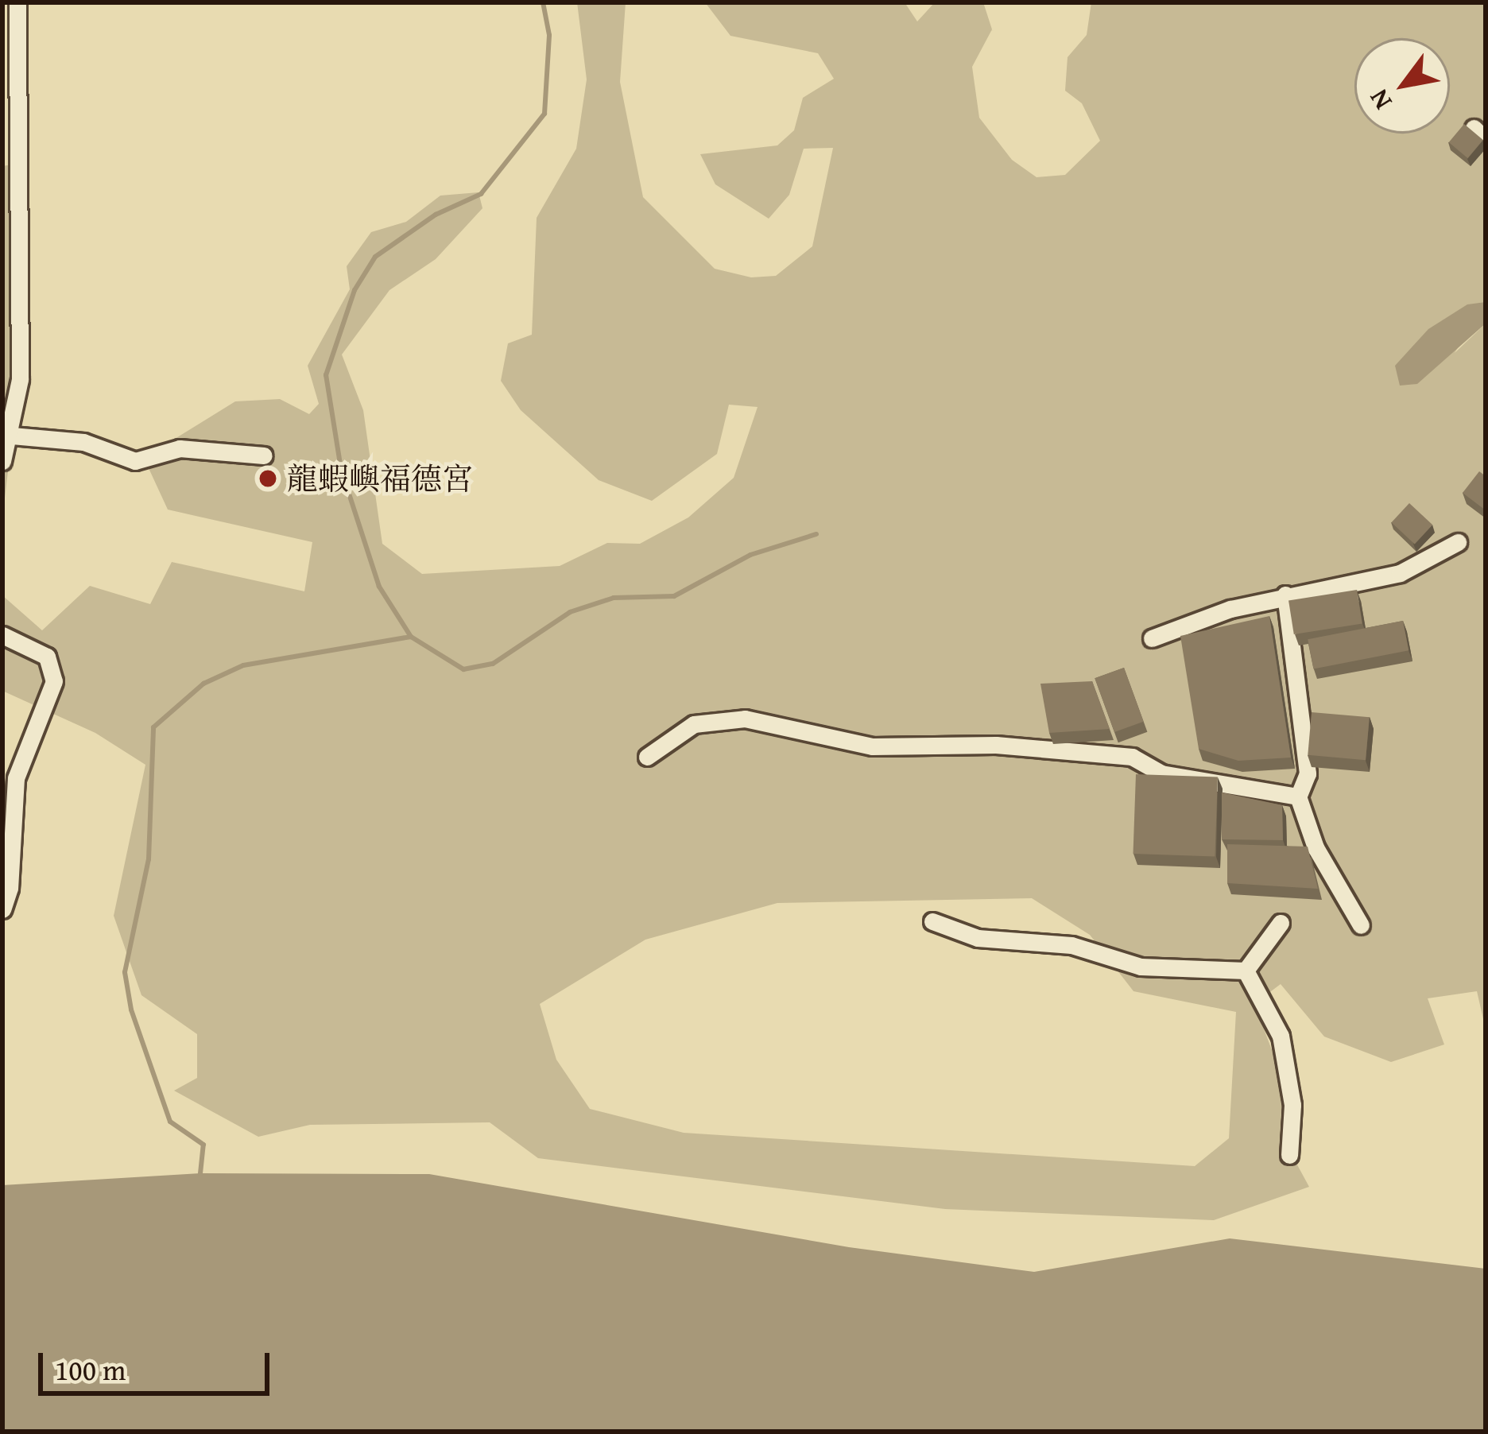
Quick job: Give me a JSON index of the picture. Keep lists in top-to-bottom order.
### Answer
{
  "places": ["龍蝦嶼福德宮"],
  "scale_bar": "100 m",
  "north": "bottom left"
}
